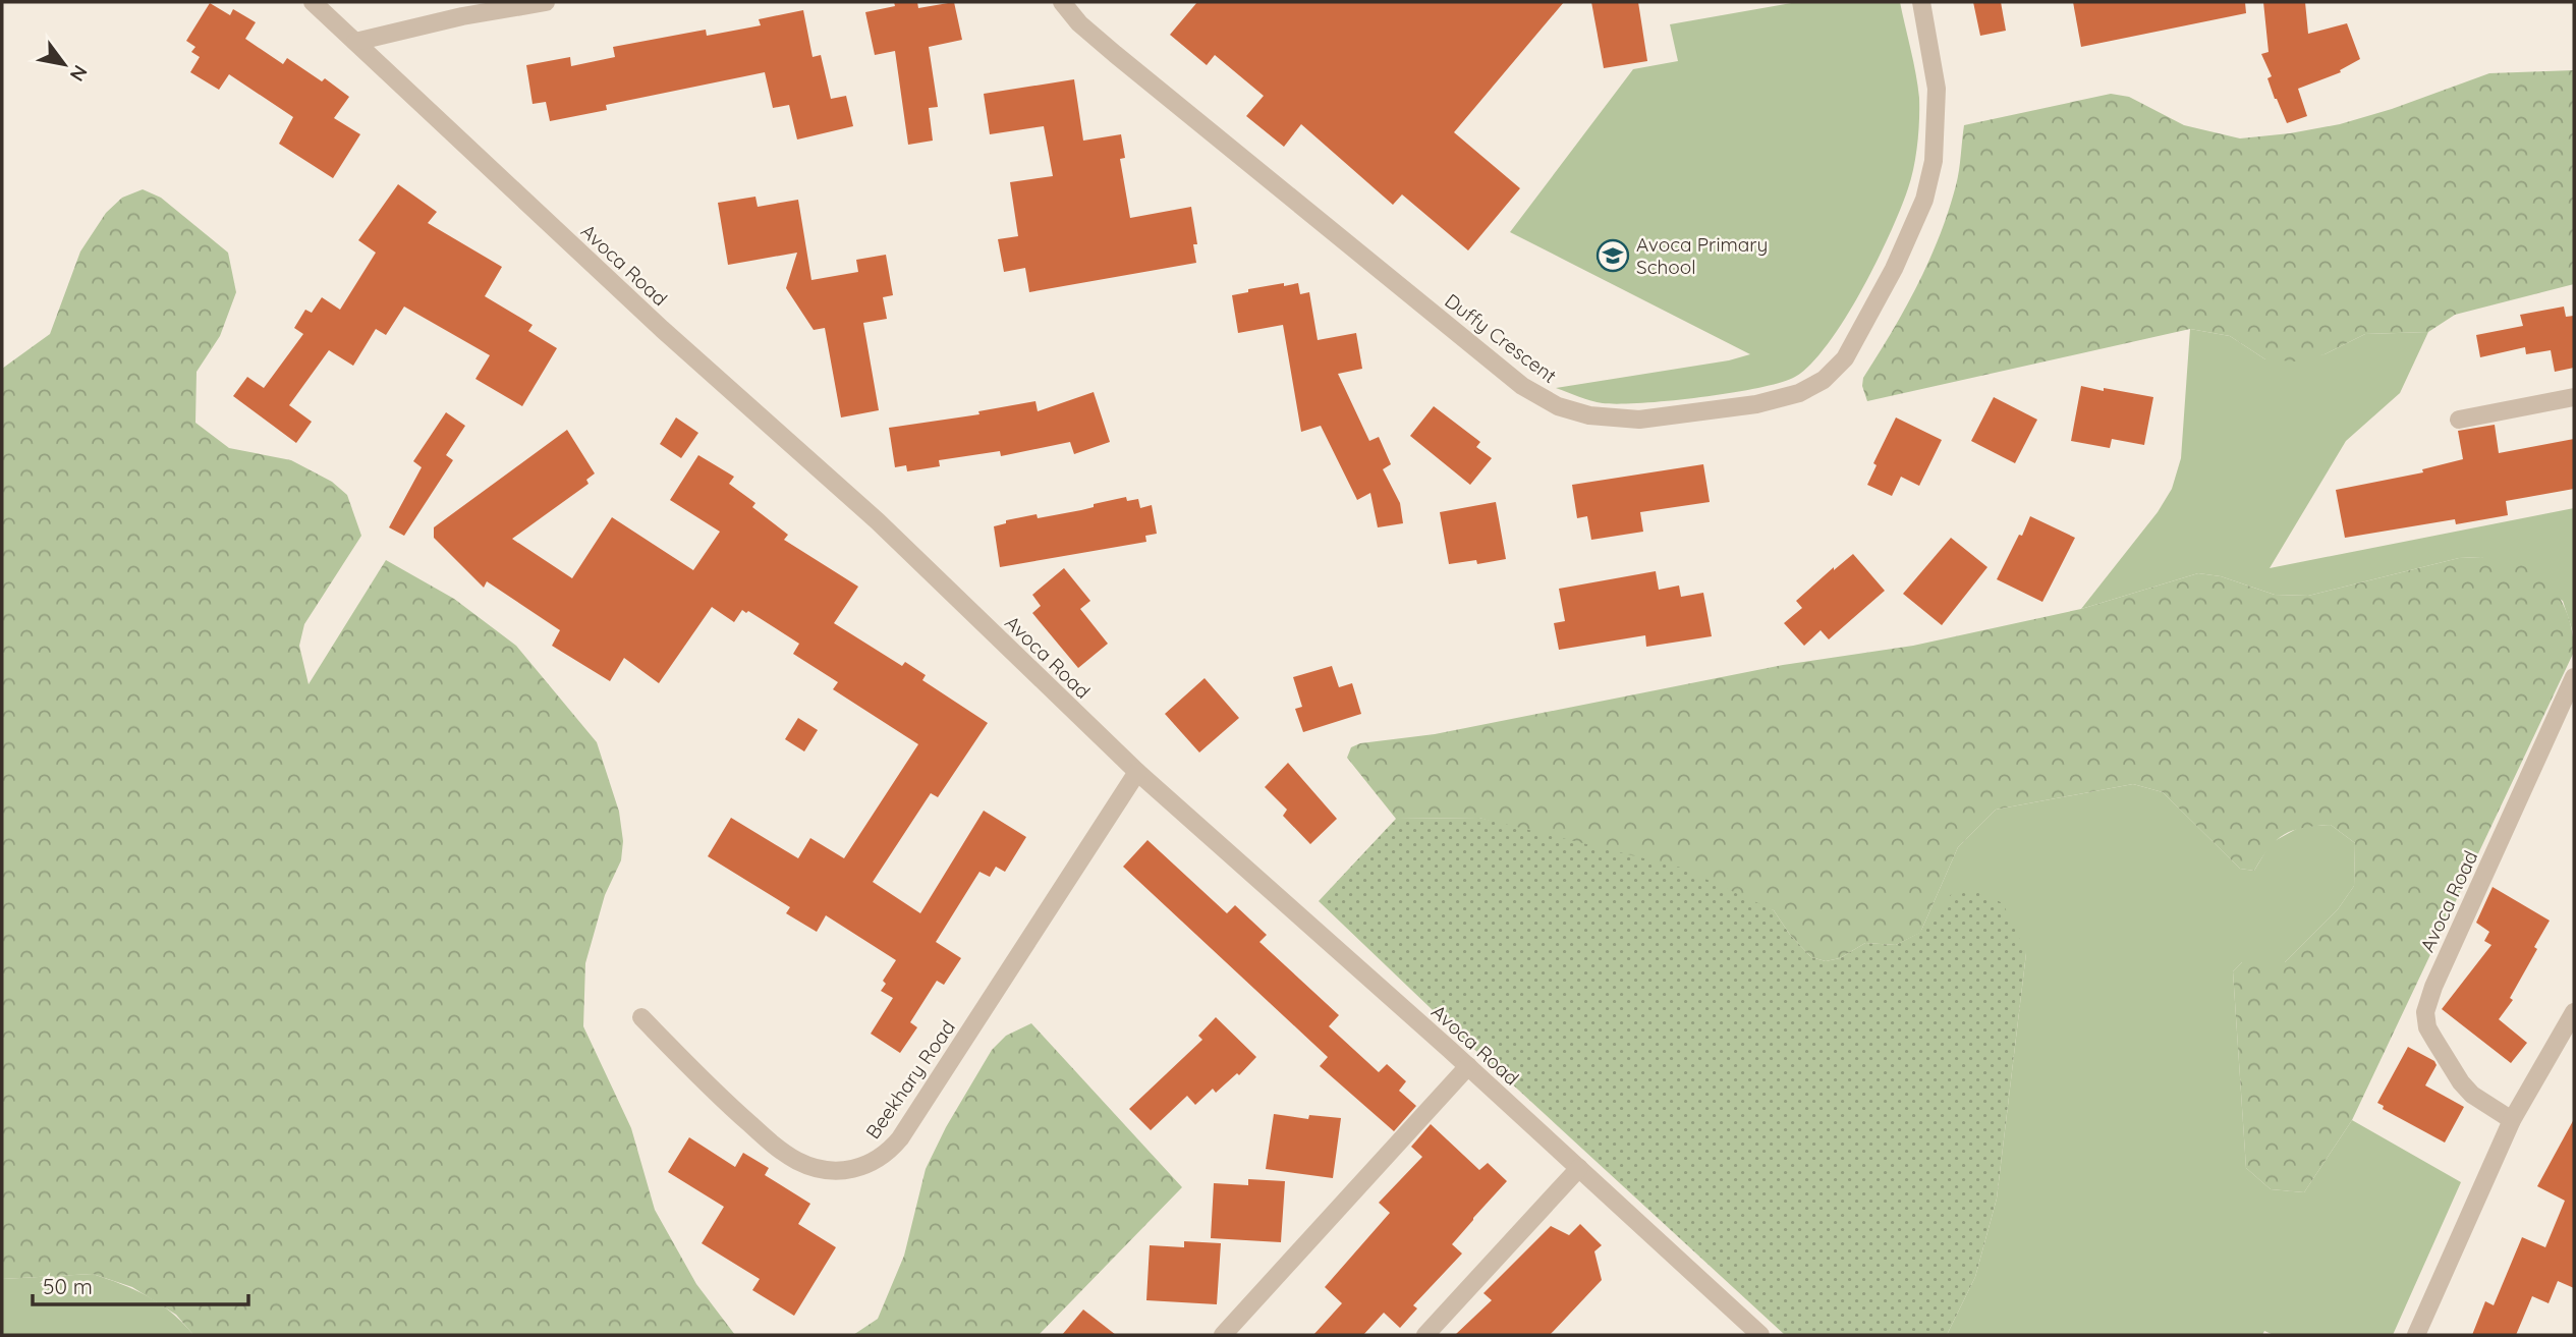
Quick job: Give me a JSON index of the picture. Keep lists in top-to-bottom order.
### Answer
{
  "streets": {
    "street": ["Avoca Road", "Duffy Crescent", "Beekhary Road"]
  },
  "crossings": [
    ["Avoca Road", "Beekhary Road"]
  ],
  "places": {
    "school or university": ["Avoca Primary School"]
  },
  "scale_bar": "50 m",
  "north": "bottom right"
}
